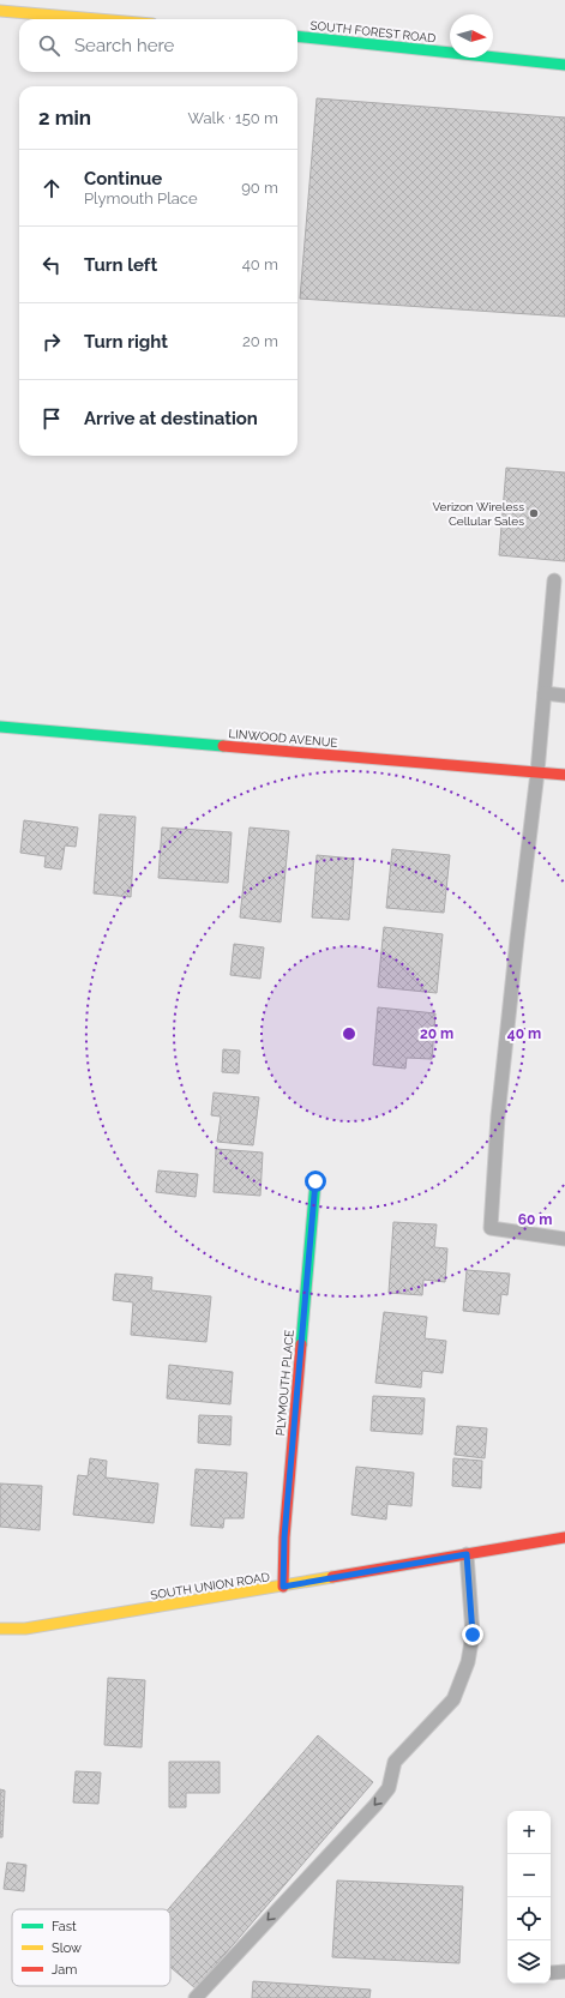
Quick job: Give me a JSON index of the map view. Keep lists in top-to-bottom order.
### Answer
{
  "streets": {
    "street": [
      "SOUTH FOREST ROAD",
      "LINWOOD AVENUE",
      "PLYMOUTH PLACE",
      "SOUTH UNION ROAD"
    ]
  },
  "crossings": [
    ["PLYMOUTH PLACE", "SOUTH UNION ROAD"]
  ],
  "places": ["Verizon Wireless Cellular Sales"],
  "legend": ["Fast", "Slow", "Jam"],
  "north": "right",
  "page": {
    "search": "Search here",
    "heading": ["2 min", "Walk · 150 m"],
    "list": [
      ["Continue", "Plymouth Place", "90 m"],
      ["Turn left", "40 m"],
      ["Turn right", "20 m"],
      "Arrive at destination"
    ],
    "map_buttons": ["+", "−"]
  },
  "rings": ["20 m", "40 m", "60 m"]
}
